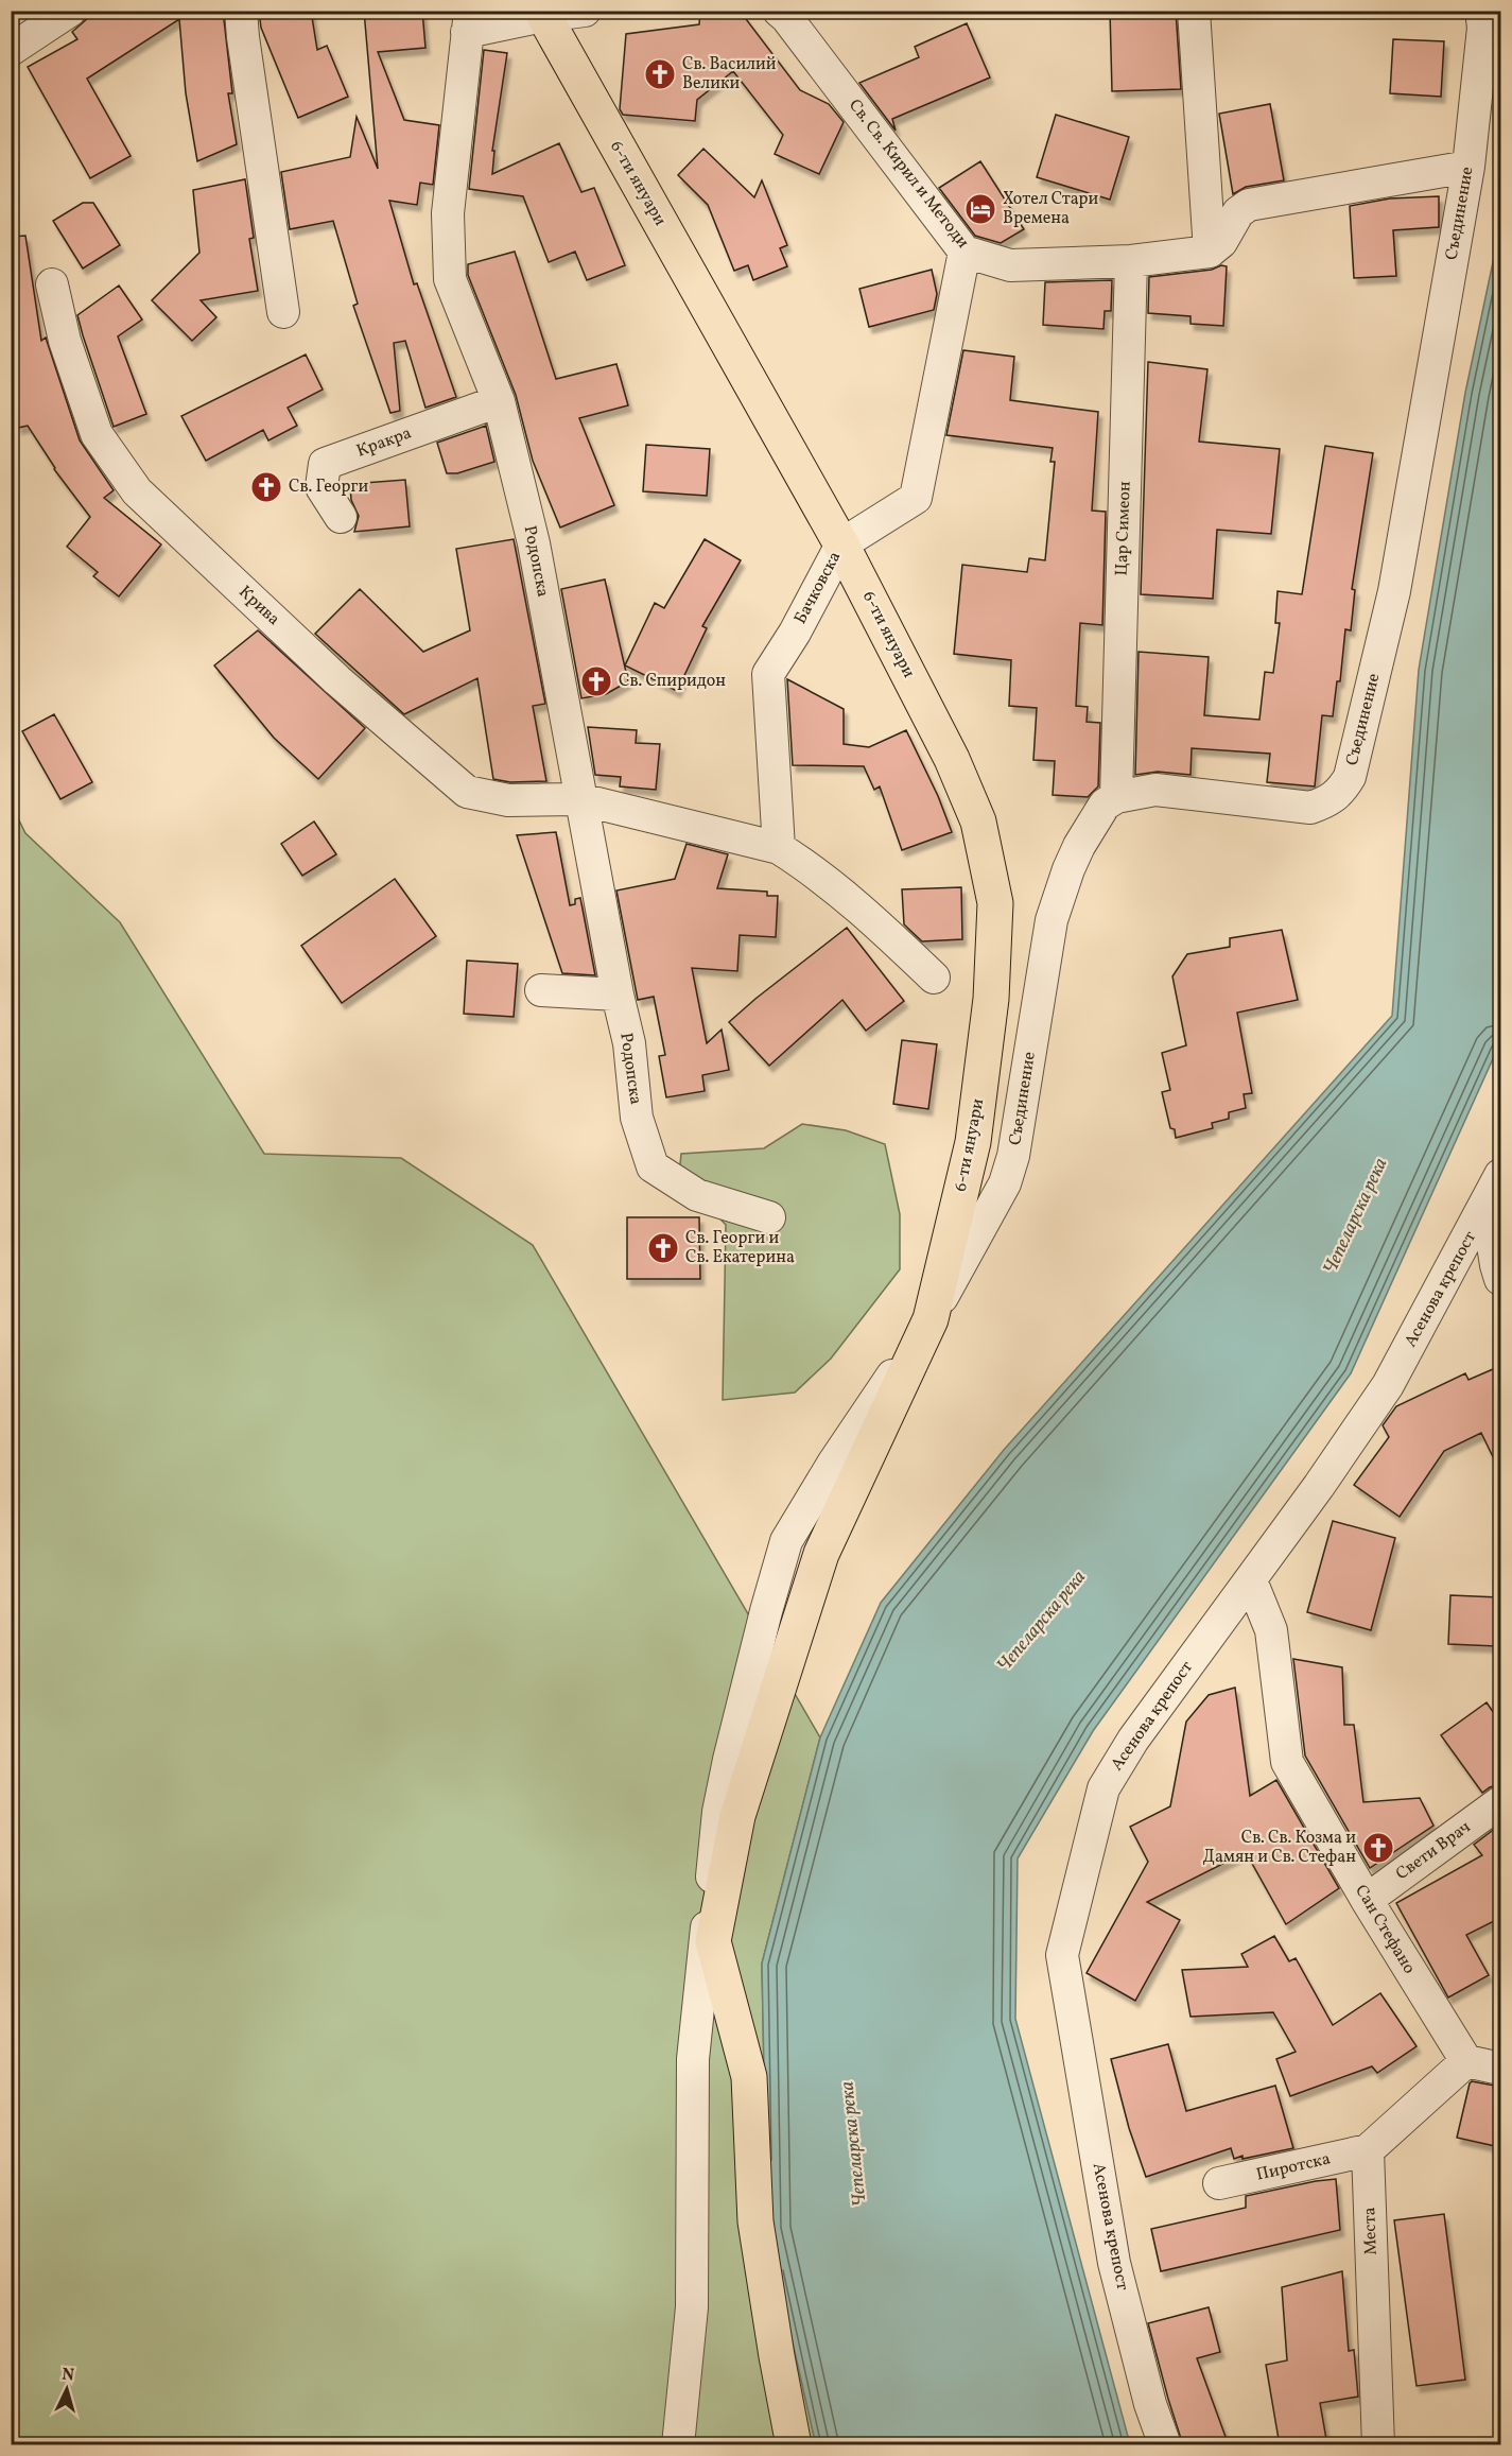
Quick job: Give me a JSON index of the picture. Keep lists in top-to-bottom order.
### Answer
{
  "streets": {
    "main road": ["6-ти януари"],
    "street": [
      "Св. Св. Кирил и Методи",
      "Съединение",
      "Кракра",
      "Цар Симеон",
      "Родопска",
      "Бачковска",
      "Крива",
      "Асенова крепост",
      "Свети Врач",
      "Сан Стефано",
      "Пиротска",
      "Места"
    ]
  },
  "crossings": [
    ["Св. Св. Кирил и Методи", "Цар Симеон"],
    ["Св. Св. Кирил и Методи", "Бачковска"],
    ["6-ти януари", "Съединение"],
    ["6-ти януари", "Бачковска"],
    ["Съединение", "Цар Симеон"],
    ["Кракра", "Родопска"],
    ["Родопска", "Крива"],
    ["Асенова крепост", "Сан Стефано"],
    ["Свети Врач", "Сан Стефано"],
    ["Пиротска", "Места"]
  ],
  "water": ["Чепеларска река"],
  "places": {
    "church": [
      "Св. Василий Велики",
      "Св. Георги",
      "Св. Спиридон",
      "Св. Георги и Св. Екатерина",
      "Св. Св. Козма и Дамян и Св. Стефан"
    ],
    "hotel": ["Хотел Стари Времена"]
  },
  "north": "top"
}
